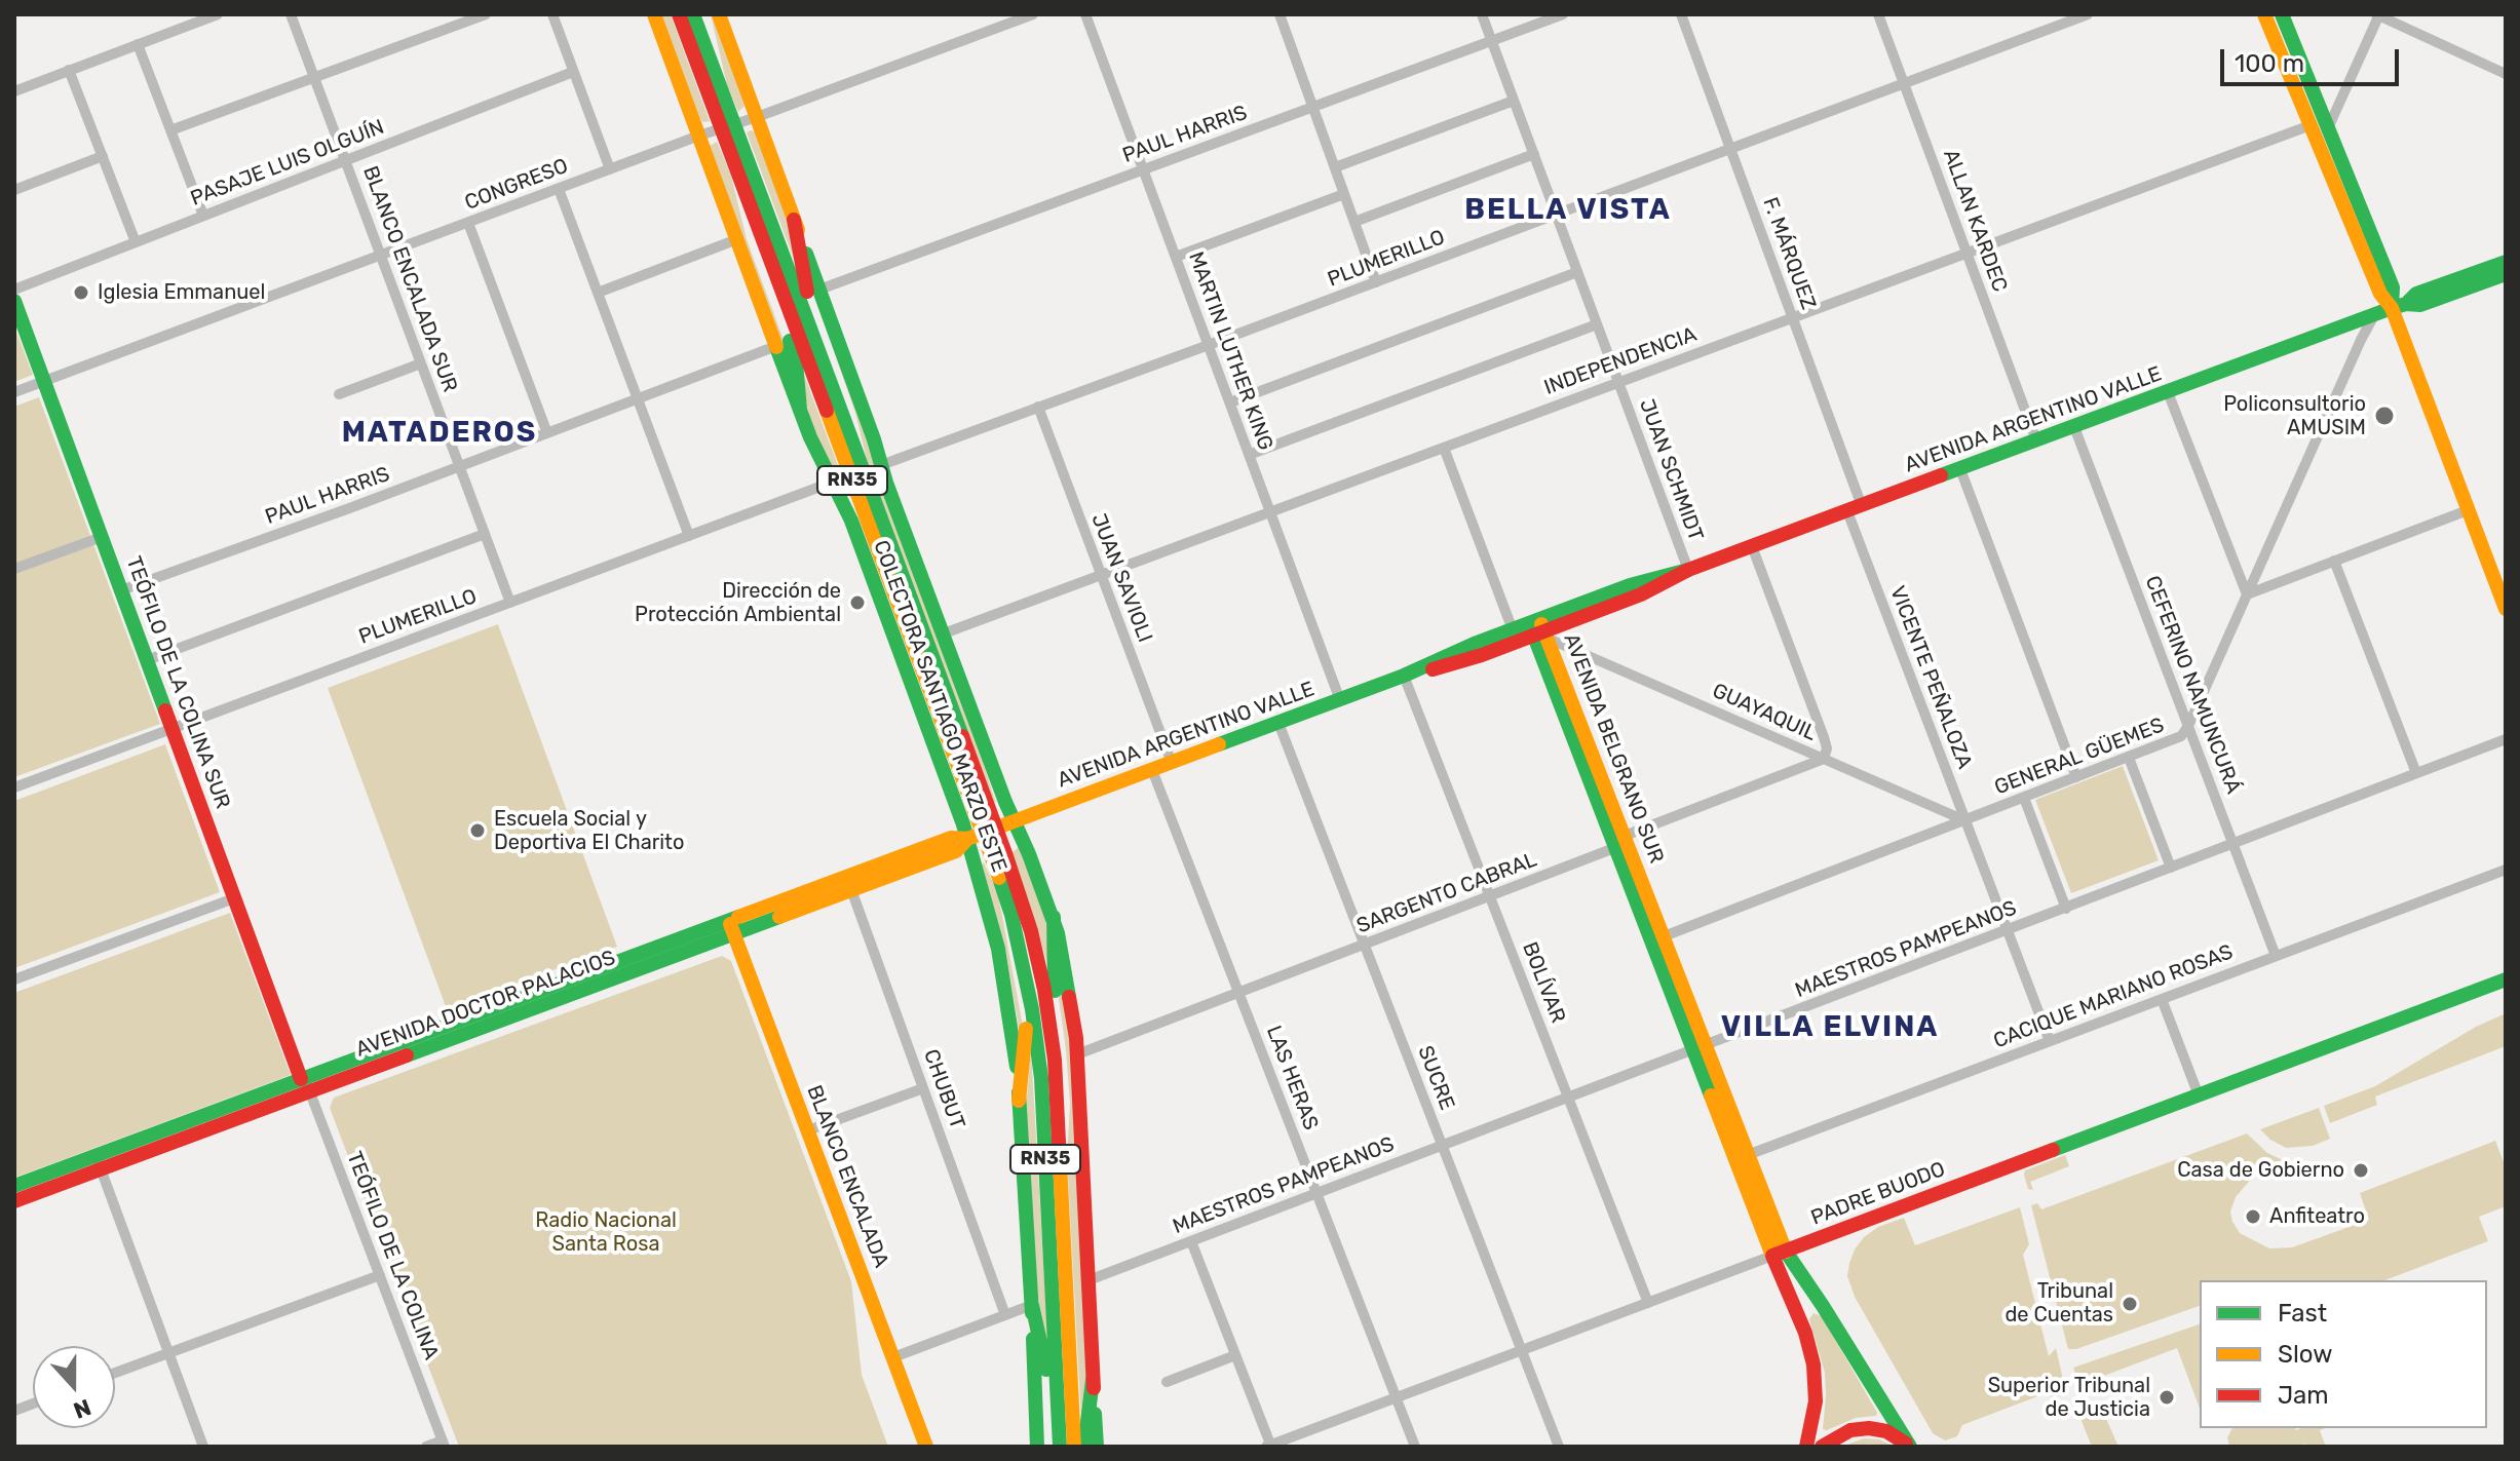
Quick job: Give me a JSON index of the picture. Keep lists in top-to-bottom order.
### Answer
{
  "streets": {
    "main road": [
      "AVENIDA ARGENTINO VALLE",
      "RN35",
      "TEÓFILO DE LA COLINA SUR",
      "COLECTORA SANTIAGO MARZO ESTE",
      "AVENIDA BELGRANO SUR",
      "AVENIDA DOCTOR PALACIOS",
      "BLANCO ENCALADA",
      "PADRE BUODO"
    ],
    "street": [
      "PAUL HARRIS",
      "PASAJE LUIS OLGUÍN",
      "CONGRESO",
      "ALLAN KARDEC",
      "F. MÁRQUEZ",
      "PLUMERILLO",
      "BLANCO ENCALADA SUR",
      "MARTIN LUTHER KING",
      "INDEPENDENCIA",
      "JUAN SCHMIDT",
      "JUAN SAVIOLI",
      "VICENTE PEÑALOZA",
      "CEFERINO NAMUNCURÁ",
      "GUAYAQUIL",
      "GENERAL GÜEMES",
      "SARGENTO CABRAL",
      "MAESTROS PAMPEANOS",
      "BOLÍVAR",
      "CACIQUE MARIANO ROSAS",
      "LAS HERAS",
      "SUCRE",
      "CHUBUT",
      "TEÓFILO DE LA COLINA"
    ]
  },
  "crossings": [
    ["PAUL HARRIS", "BLANCO ENCALADA SUR"],
    ["PAUL HARRIS", "MARTIN LUTHER KING"],
    ["PAUL HARRIS", "JUAN SCHMIDT"],
    ["PAUL HARRIS", "TEÓFILO DE LA COLINA SUR"],
    ["PAUL HARRIS", "COLECTORA SANTIAGO MARZO ESTE"],
    ["PASAJE LUIS OLGUÍN", "BLANCO ENCALADA SUR"],
    ["CONGRESO", "BLANCO ENCALADA SUR"],
    ["CONGRESO", "RN35"],
    ["CONGRESO", "TEÓFILO DE LA COLINA SUR"],
    ["CONGRESO", "COLECTORA SANTIAGO MARZO ESTE"],
    ["ALLAN KARDEC", "PLUMERILLO"],
    ["ALLAN KARDEC", "INDEPENDENCIA"],
    ["ALLAN KARDEC", "AVENIDA ARGENTINO VALLE"],
    ["F. MÁRQUEZ", "PLUMERILLO"],
    ["F. MÁRQUEZ", "INDEPENDENCIA"],
    ["F. MÁRQUEZ", "AVENIDA ARGENTINO VALLE"],
    ["F. MÁRQUEZ", "VICENTE PEÑALOZA"],
    ["PLUMERILLO", "BLANCO ENCALADA SUR"],
    ["PLUMERILLO", "MARTIN LUTHER KING"],
    ["PLUMERILLO", "JUAN SCHMIDT"],
    ["PLUMERILLO", "JUAN SAVIOLI"],
    ["PLUMERILLO", "TEÓFILO DE LA COLINA SUR"],
    ["PLUMERILLO", "COLECTORA SANTIAGO MARZO ESTE"],
    ["MARTIN LUTHER KING", "INDEPENDENCIA"],
    ["MARTIN LUTHER KING", "AVENIDA ARGENTINO VALLE"],
    ["INDEPENDENCIA", "JUAN SCHMIDT"],
    ["INDEPENDENCIA", "JUAN SAVIOLI"],
    ["INDEPENDENCIA", "COLECTORA SANTIAGO MARZO ESTE"],
    ["AVENIDA ARGENTINO VALLE", "JUAN SCHMIDT"],
    ["AVENIDA ARGENTINO VALLE", "RN35"],
    ["AVENIDA ARGENTINO VALLE", "JUAN SAVIOLI"],
    ["AVENIDA ARGENTINO VALLE", "VICENTE PEÑALOZA"],
    ["AVENIDA ARGENTINO VALLE", "CEFERINO NAMUNCURÁ"],
    ["AVENIDA ARGENTINO VALLE", "COLECTORA SANTIAGO MARZO ESTE"],
    ["AVENIDA ARGENTINO VALLE", "GUAYAQUIL"],
    ["AVENIDA ARGENTINO VALLE", "AVENIDA BELGRANO SUR"],
    ["AVENIDA ARGENTINO VALLE", "GENERAL GÜEMES"],
    ["AVENIDA ARGENTINO VALLE", "BOLÍVAR"],
    ["AVENIDA ARGENTINO VALLE", "AVENIDA DOCTOR PALACIOS"],
    ["AVENIDA ARGENTINO VALLE", "LAS HERAS"],
    ["AVENIDA ARGENTINO VALLE", "SUCRE"],
    ["RN35", "AVENIDA DOCTOR PALACIOS"],
    ["VICENTE PEÑALOZA", "GUAYAQUIL"],
    ["VICENTE PEÑALOZA", "GENERAL GÜEMES"],
    ["VICENTE PEÑALOZA", "MAESTROS PAMPEANOS"],
    ["VICENTE PEÑALOZA", "CACIQUE MARIANO ROSAS"],
    ["TEÓFILO DE LA COLINA SUR", "AVENIDA DOCTOR PALACIOS"],
    ["TEÓFILO DE LA COLINA SUR", "TEÓFILO DE LA COLINA"],
    ["CEFERINO NAMUNCURÁ", "GENERAL GÜEMES"],
    ["CEFERINO NAMUNCURÁ", "MAESTROS PAMPEANOS"],
    ["CEFERINO NAMUNCURÁ", "CACIQUE MARIANO ROSAS"],
    ["COLECTORA SANTIAGO MARZO ESTE", "SARGENTO CABRAL"],
    ["COLECTORA SANTIAGO MARZO ESTE", "MAESTROS PAMPEANOS"],
    ["COLECTORA SANTIAGO MARZO ESTE", "AVENIDA DOCTOR PALACIOS"],
    ["GUAYAQUIL", "AVENIDA BELGRANO SUR"],
    ["GUAYAQUIL", "GENERAL GÜEMES"],
    ["GUAYAQUIL", "SARGENTO CABRAL"],
    ["AVENIDA BELGRANO SUR", "GENERAL GÜEMES"],
    ["AVENIDA BELGRANO SUR", "SARGENTO CABRAL"],
    ["AVENIDA BELGRANO SUR", "MAESTROS PAMPEANOS"],
    ["AVENIDA BELGRANO SUR", "CACIQUE MARIANO ROSAS"],
    ["AVENIDA BELGRANO SUR", "PADRE BUODO"],
    ["SARGENTO CABRAL", "BOLÍVAR"],
    ["SARGENTO CABRAL", "LAS HERAS"],
    ["SARGENTO CABRAL", "SUCRE"],
    ["MAESTROS PAMPEANOS", "BOLÍVAR"],
    ["MAESTROS PAMPEANOS", "LAS HERAS"],
    ["MAESTROS PAMPEANOS", "SUCRE"],
    ["BOLÍVAR", "PADRE BUODO"],
    ["AVENIDA DOCTOR PALACIOS", "CHUBUT"],
    ["AVENIDA DOCTOR PALACIOS", "BLANCO ENCALADA"],
    ["AVENIDA DOCTOR PALACIOS", "TEÓFILO DE LA COLINA"],
    ["LAS HERAS", "PADRE BUODO"],
    ["SUCRE", "PADRE BUODO"]
  ],
  "districts": ["BELLA VISTA", "MATADEROS", "VILLA ELVINA"],
  "parks": ["Radio Nacional Santa Rosa"],
  "places": [
    "Iglesia Emmanuel",
    "Policonsultorio AMUSIM",
    "Dirección de Protección Ambiental",
    "Escuela Social y Deportiva El Charito",
    "Casa de Gobierno",
    "Anfiteatro",
    "Tribunal de Cuentas",
    "Superior Tribunal de Justicia"
  ],
  "legend": ["Fast", "Slow", "Jam"],
  "scale_bar": "100 m",
  "north": "bottom"
}
